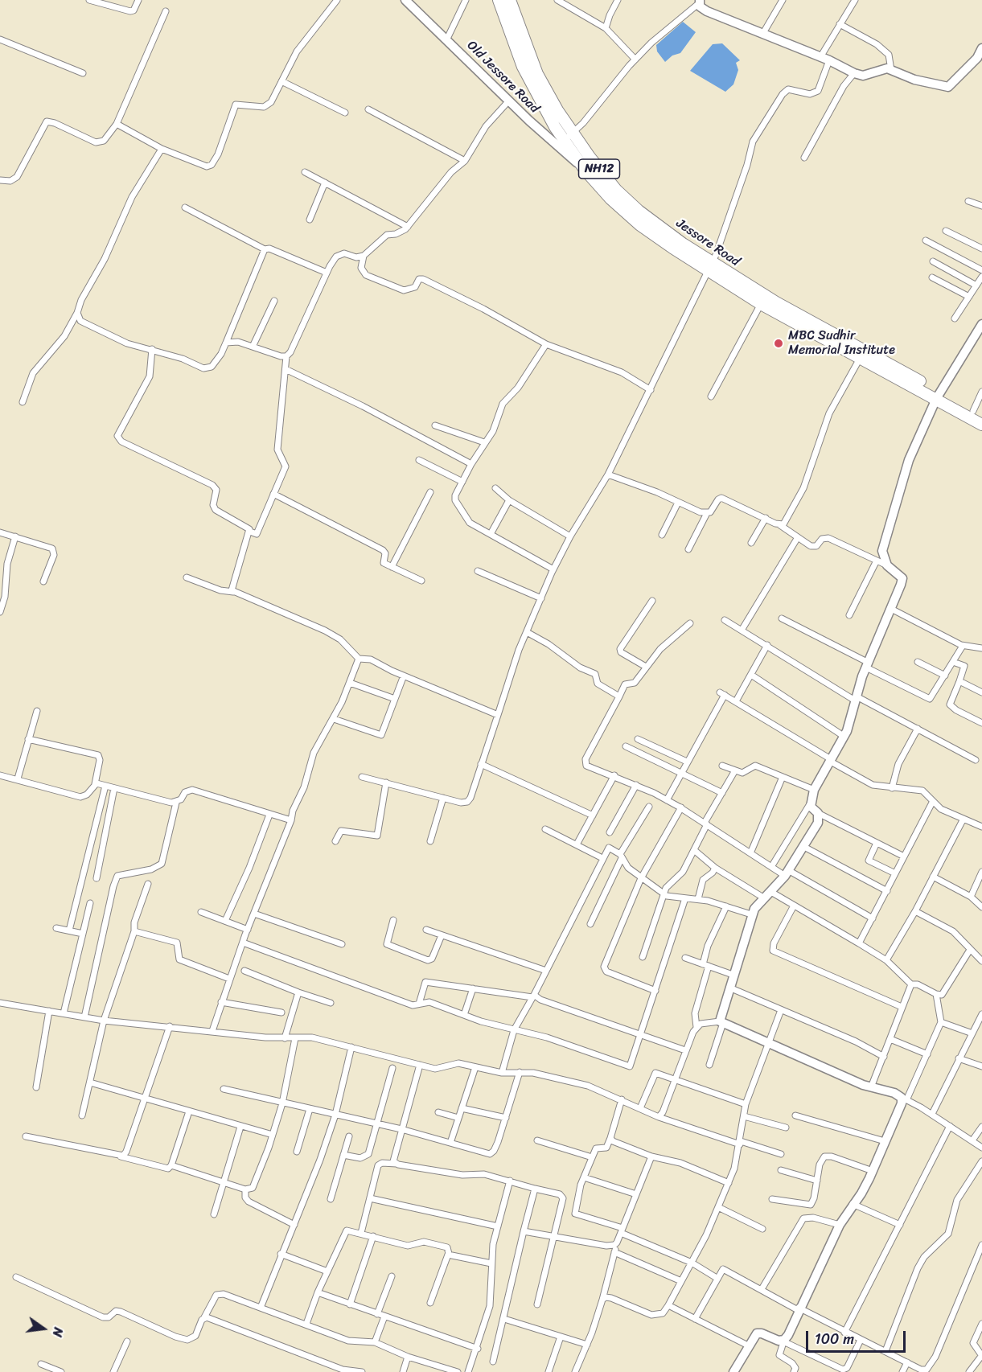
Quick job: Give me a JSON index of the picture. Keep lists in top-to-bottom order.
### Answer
{
  "streets": {
    "highway": ["NH12", "Jessore Road"],
    "street": ["Old Jessore Road"]
  },
  "crossings": [
    ["Old Jessore Road", "NH12"],
    ["Old Jessore Road", "Jessore Road"],
    ["NH12", "Jessore Road"]
  ],
  "places": ["MBC Sudhir Memorial Institute"],
  "scale_bar": "100 m",
  "north": "right"
}
